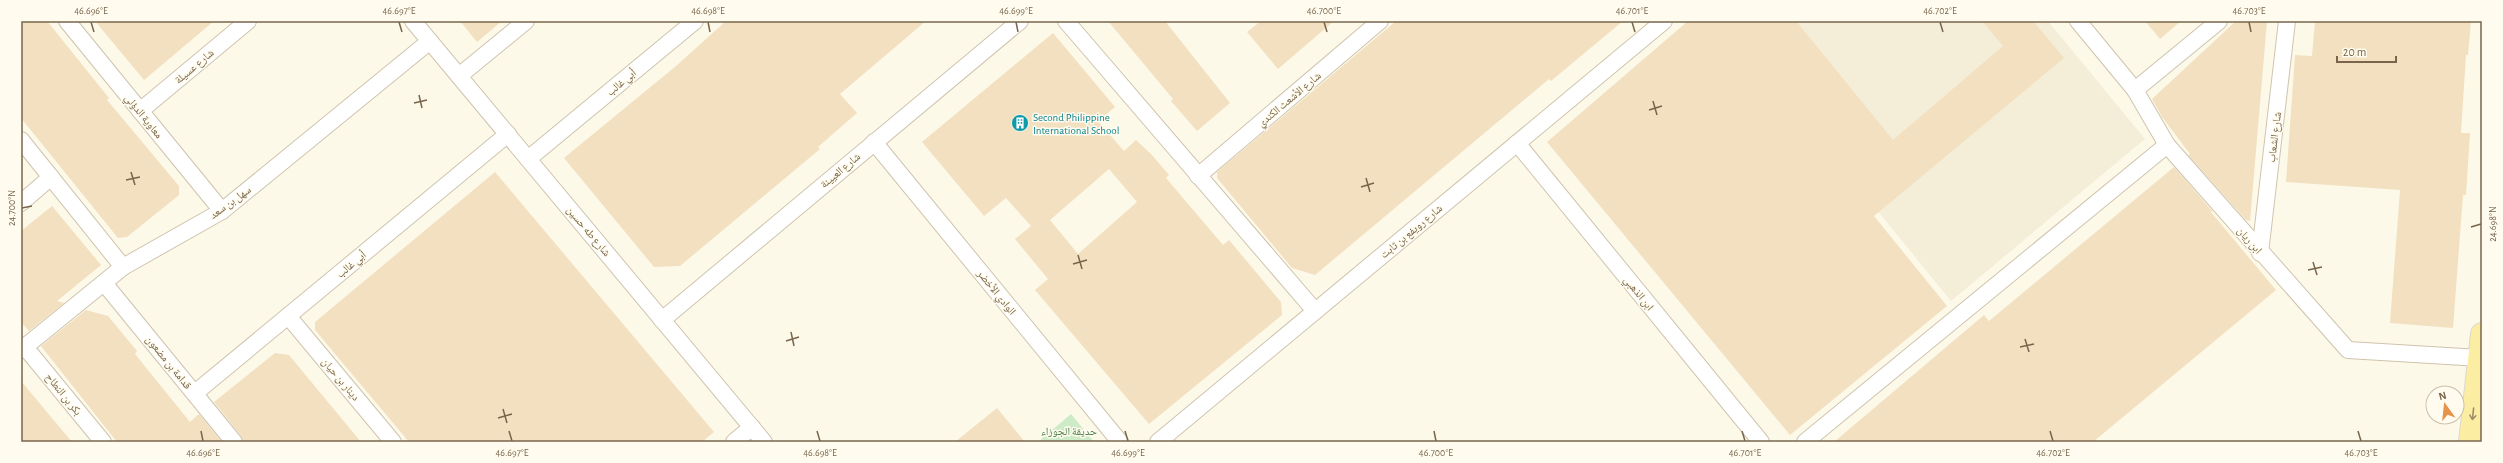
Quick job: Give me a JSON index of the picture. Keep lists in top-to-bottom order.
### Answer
{
  "streets": {
    "street": [
      "شارع عسيلة",
      "أبي غالب",
      "شارع الأشعث الكندي",
      "معاوية الدؤلي",
      "شارع الشعاب",
      "شارع العيينة",
      "سهل بن سعد",
      "شارع طه حسين",
      "شارع رويفع بن ثابت",
      "ابن ريان",
      "الوادي الأخضر",
      "ابن الذهبي",
      "قدامة بن مضعون",
      "دينار بن حيان",
      "بكر بن النطاح"
    ]
  },
  "crossings": [
    ["شارع عسيلة", "معاوية الدؤلي"],
    ["أبي غالب", "شارع طه حسين"],
    ["أبي غالب", "قدامة بن مضعون"],
    ["أبي غالب", "دينار بن حيان"],
    ["معاوية الدؤلي", "سهل بن سعد"],
    ["شارع الشعاب", "ابن ريان"],
    ["شارع العيينة", "شارع طه حسين"],
    ["شارع العيينة", "الوادي الأخضر"],
    ["سهل بن سعد", "شارع طه حسين"],
    ["سهل بن سعد", "قدامة بن مضعون"],
    ["سهل بن سعد", "بكر بن النطاح"],
    ["شارع رويفع بن ثابت", "ابن الذهبي"]
  ],
  "parks": ["حديقة الجوزاء"],
  "places": {
    "building": ["Second Philippine International School"]
  },
  "scale_bar": "20 m",
  "north": "top",
  "coordinates": [
    "46.696°E",
    "46.697°E",
    "46.698°E",
    "46.699°E",
    "46.700°E",
    "46.701°E",
    "46.702°E",
    "46.703°E",
    "24.700°N",
    "24.698°N"
  ]
}
